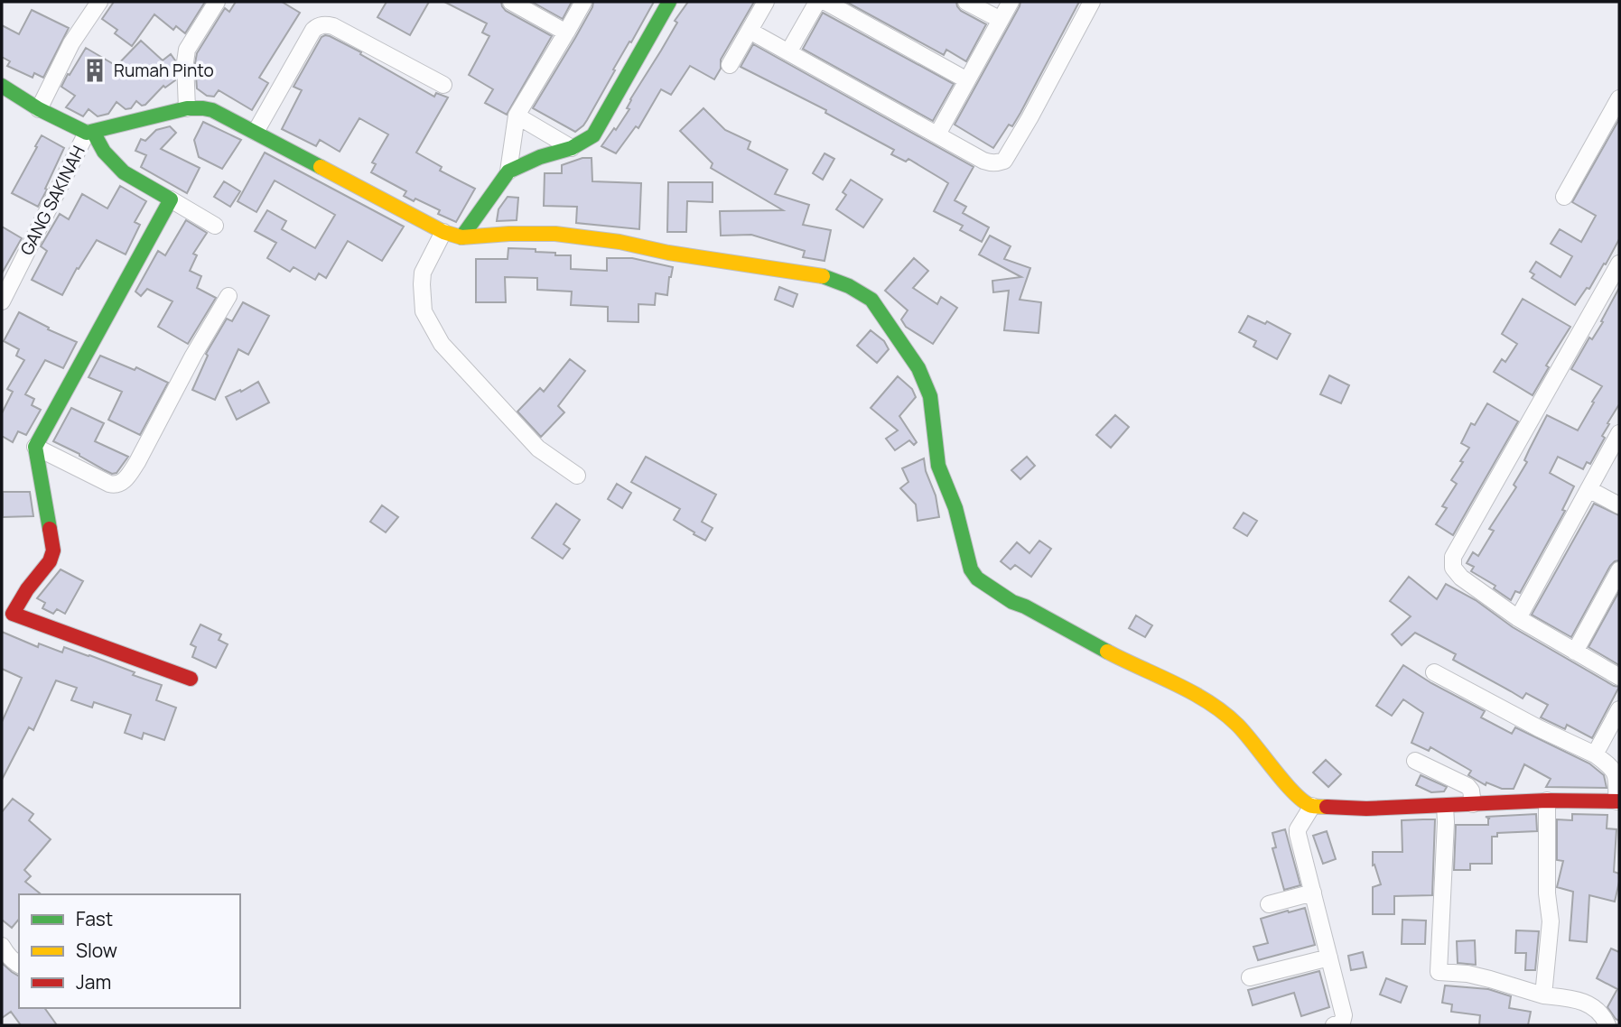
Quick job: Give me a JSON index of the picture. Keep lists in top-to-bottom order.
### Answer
{
  "streets": {
    "street": ["GANG SAKINAH"]
  },
  "places": {
    "building": ["Rumah Pinto"]
  },
  "legend": ["Fast", "Slow", "Jam"]
}
